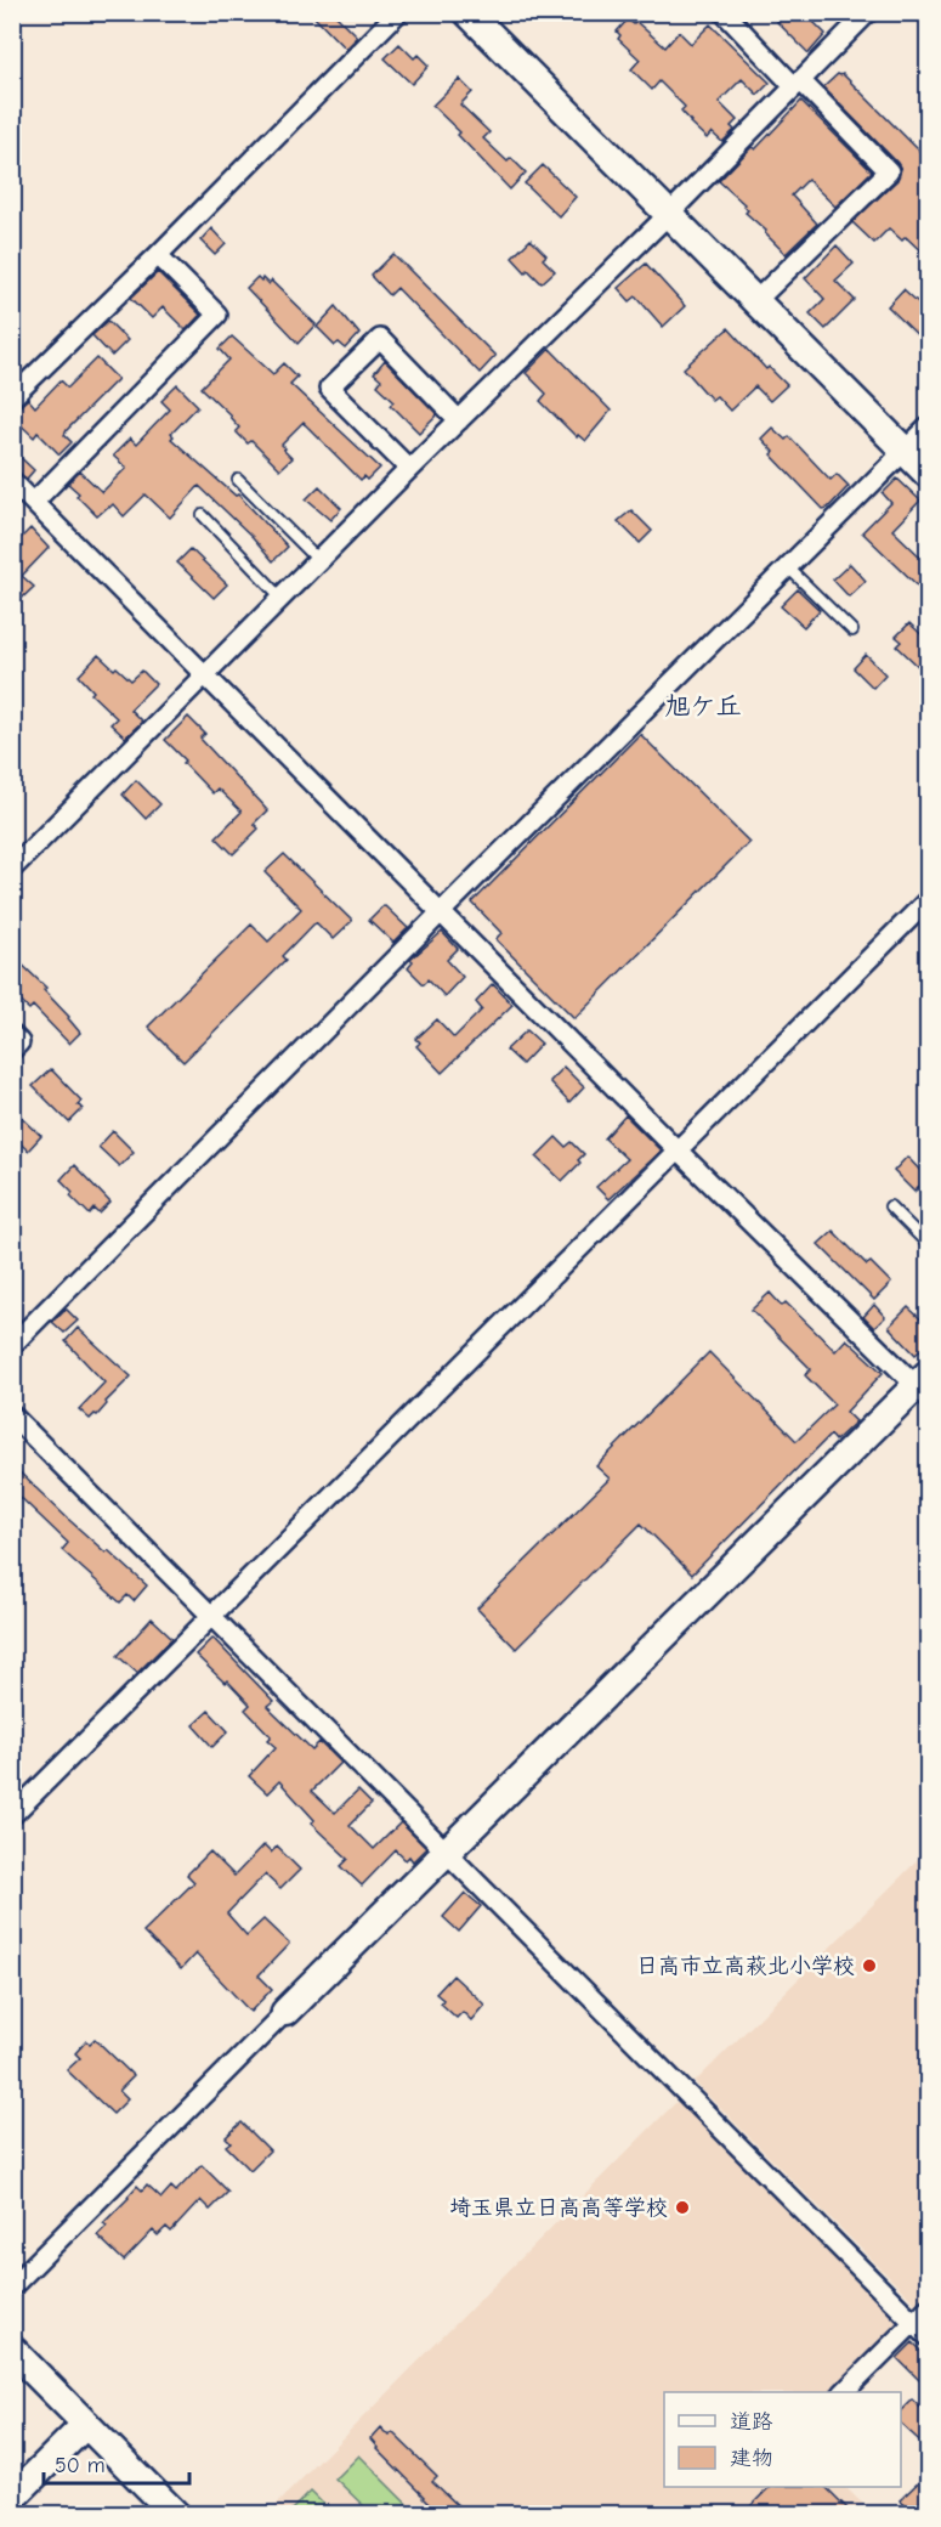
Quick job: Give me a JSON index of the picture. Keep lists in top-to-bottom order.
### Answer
{
  "districts": ["旭ケ丘"],
  "places": ["日高市立高萩北小学校", "埼玉県立日高高等学校"],
  "legend": ["道路", "建物"],
  "scale_bar": "50 m"
}
